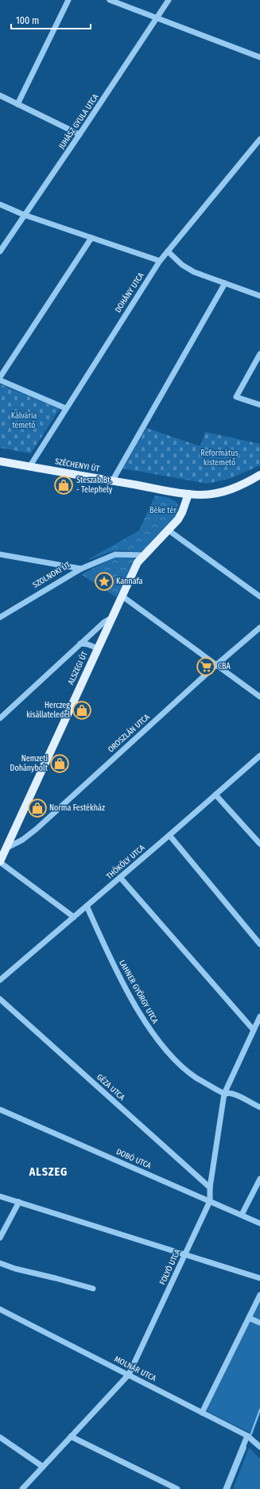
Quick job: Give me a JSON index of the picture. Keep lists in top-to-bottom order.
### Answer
{
  "streets": {
    "main road": ["SZÉCHENYI ÚT", "ALSZEGI ÚT"],
    "street": [
      "JUHÁSZ GYULA UTCA",
      "DOHÁNY UTCA",
      "SZOLNOKI ÚT",
      "OROSZLÁN UTCA",
      "THÖKÖLY UTCA",
      "LAHNER GYÖRGY UTCA",
      "GÉZA UTCA",
      "DOBÓ UTCA",
      "FOLYÓ UTCA",
      "MOLNÁR UTCA"
    ]
  },
  "crossings": [
    ["DOHÁNY UTCA", "SZÉCHENYI ÚT"],
    ["SZÉCHENYI ÚT", "ALSZEGI ÚT"],
    ["SZOLNOKI ÚT", "ALSZEGI ÚT"],
    ["ALSZEGI ÚT", "OROSZLÁN UTCA"],
    ["THÖKÖLY UTCA", "LAHNER GYÖRGY UTCA"],
    ["LAHNER GYÖRGY UTCA", "FOLYÓ UTCA"],
    ["GÉZA UTCA", "FOLYÓ UTCA"],
    ["DOBÓ UTCA", "FOLYÓ UTCA"],
    ["FOLYÓ UTCA", "MOLNÁR UTCA"]
  ],
  "districts": ["ALSZEG"],
  "parks": ["Kálvária temető", "Református kistemető", "Béke tér"],
  "places": {
    "shop": [
      "Steszab Bt. - Telephely",
      "Herczeg kisállateledel",
      "Nemzeti Dohánybolt",
      "Norma Festékház"
    ],
    "place": ["Kannafa"],
    "supermarket": ["CBA"]
  },
  "scale_bar": "100 m"
}
